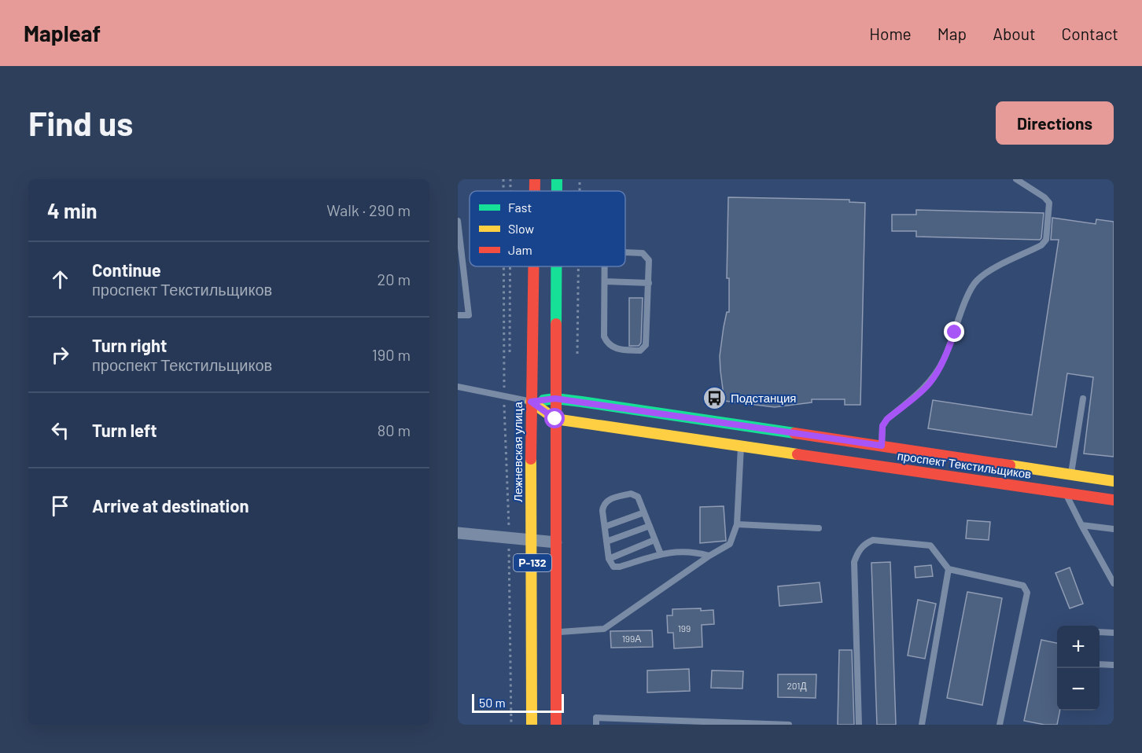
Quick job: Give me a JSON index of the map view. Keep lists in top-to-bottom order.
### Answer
{
  "streets": {
    "main road": ["Лежневская улица", "проспект Текстильщиков", "Р-132"]
  },
  "crossings": [
    ["Лежневская улица", "проспект Текстильщиков"],
    ["проспект Текстильщиков", "Р-132"]
  ],
  "places": {
    "bus stop": ["Подстанция"]
  },
  "house_numbers": ["199", "199А", "201Д"],
  "legend": ["Fast", "Slow", "Jam"],
  "scale_bar": "50 m",
  "page": {
    "header": "Mapleaf",
    "nav": [
      "Home",
      "Map",
      "About",
      "Contact"
    ],
    "buttons": "Directions",
    "title": "Find us",
    "heading": ["4 min", "Walk · 290 m"],
    "list": [
      ["Continue", "проспект Текстильщиков", "20 m"],
      ["Turn right", "проспект Текстильщиков", "190 m"],
      ["Turn left", "80 m"],
      "Arrive at destination"
    ],
    "map_buttons": ["+", "−"],
    "scale": "50 m"
  }
}
